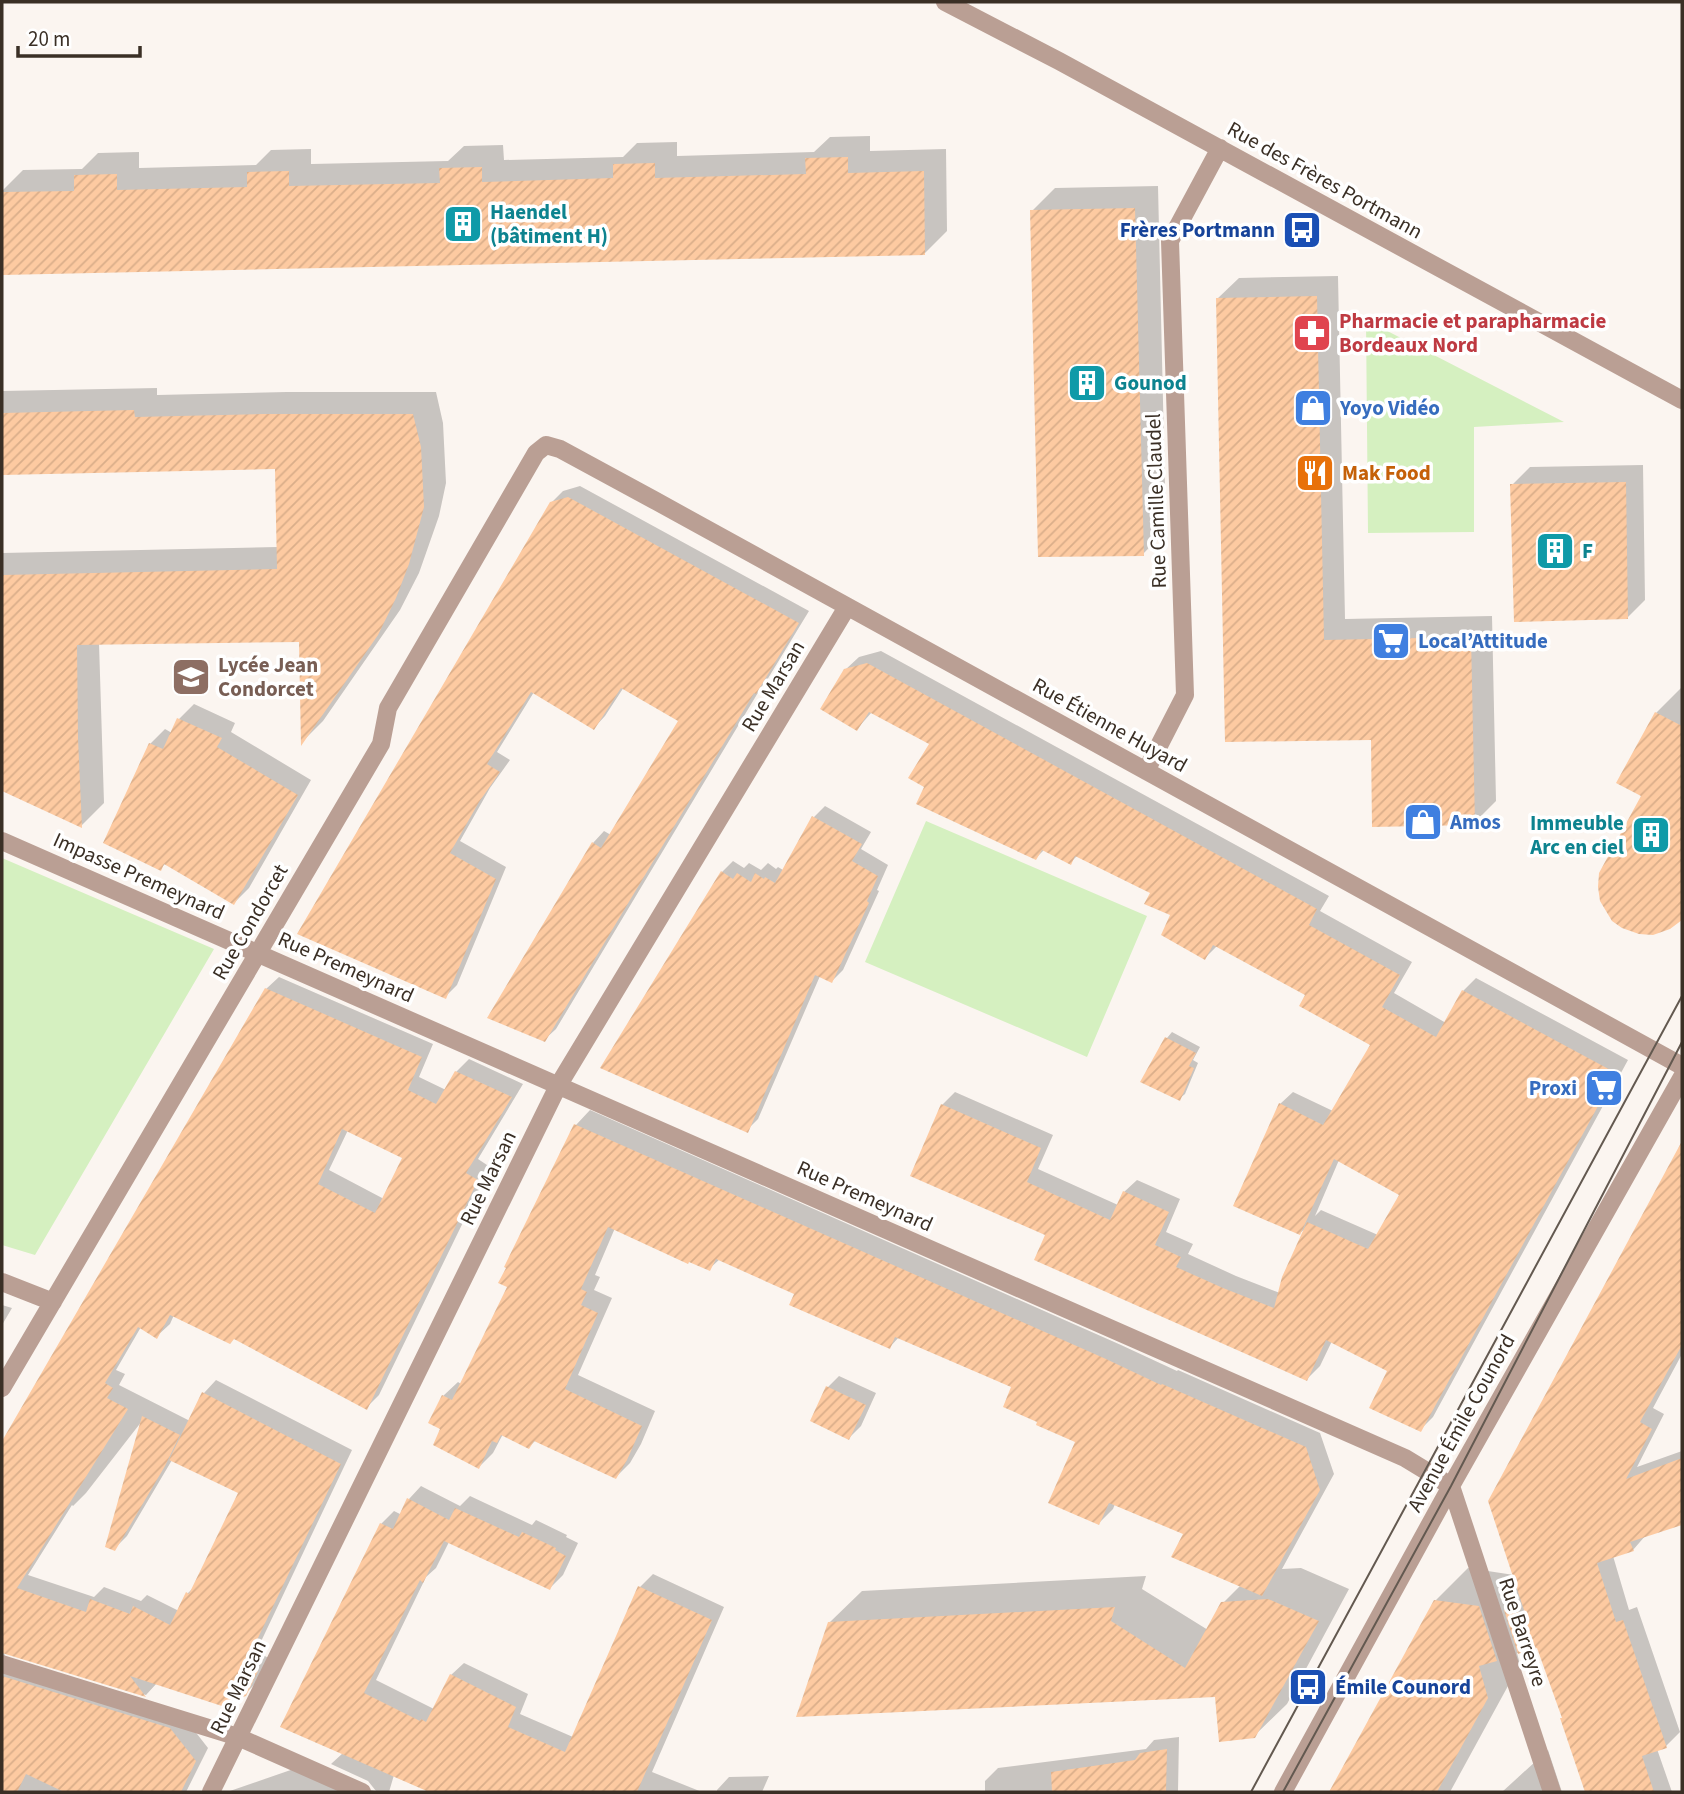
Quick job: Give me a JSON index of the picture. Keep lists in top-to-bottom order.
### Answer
{
  "streets": {
    "street": [
      "Rue des Frères Portmann",
      "Rue Camille Claudel",
      "Rue Marsan",
      "Rue Étienne Huyard",
      "Impasse Premeynard",
      "Rue Condorcet",
      "Rue Premeynard",
      "Avenue Émile Counord",
      "Rue Barreyre"
    ]
  },
  "crossings": [
    ["Rue des Frères Portmann", "Rue Camille Claudel"],
    ["Rue Camille Claudel", "Rue Étienne Huyard"],
    ["Rue Marsan", "Rue Étienne Huyard"],
    ["Rue Marsan", "Rue Premeynard"],
    ["Rue Étienne Huyard", "Rue Condorcet"],
    ["Impasse Premeynard", "Rue Condorcet"],
    ["Impasse Premeynard", "Rue Premeynard"],
    ["Rue Condorcet", "Rue Premeynard"],
    ["Rue Premeynard", "Avenue Émile Counord"],
    ["Rue Premeynard", "Rue Barreyre"],
    ["Avenue Émile Counord", "Rue Barreyre"]
  ],
  "places": {
    "building": [
      "Haendel (bâtiment H)",
      "Gounod",
      "F",
      "Immeuble Arc en ciel"
    ],
    "bus stop": ["Frères Portmann", "Émile Counord"],
    "pharmacy": ["Pharmacie et parapharmacie Bordeaux Nord"],
    "shop": ["Yoyo Vidéo", "Amos"],
    "restaurant": ["Mak Food"],
    "supermarket": ["Local’Attitude", "Proxi"],
    "school or university": ["Lycée Jean Condorcet"]
  },
  "scale_bar": "20 m"
}
